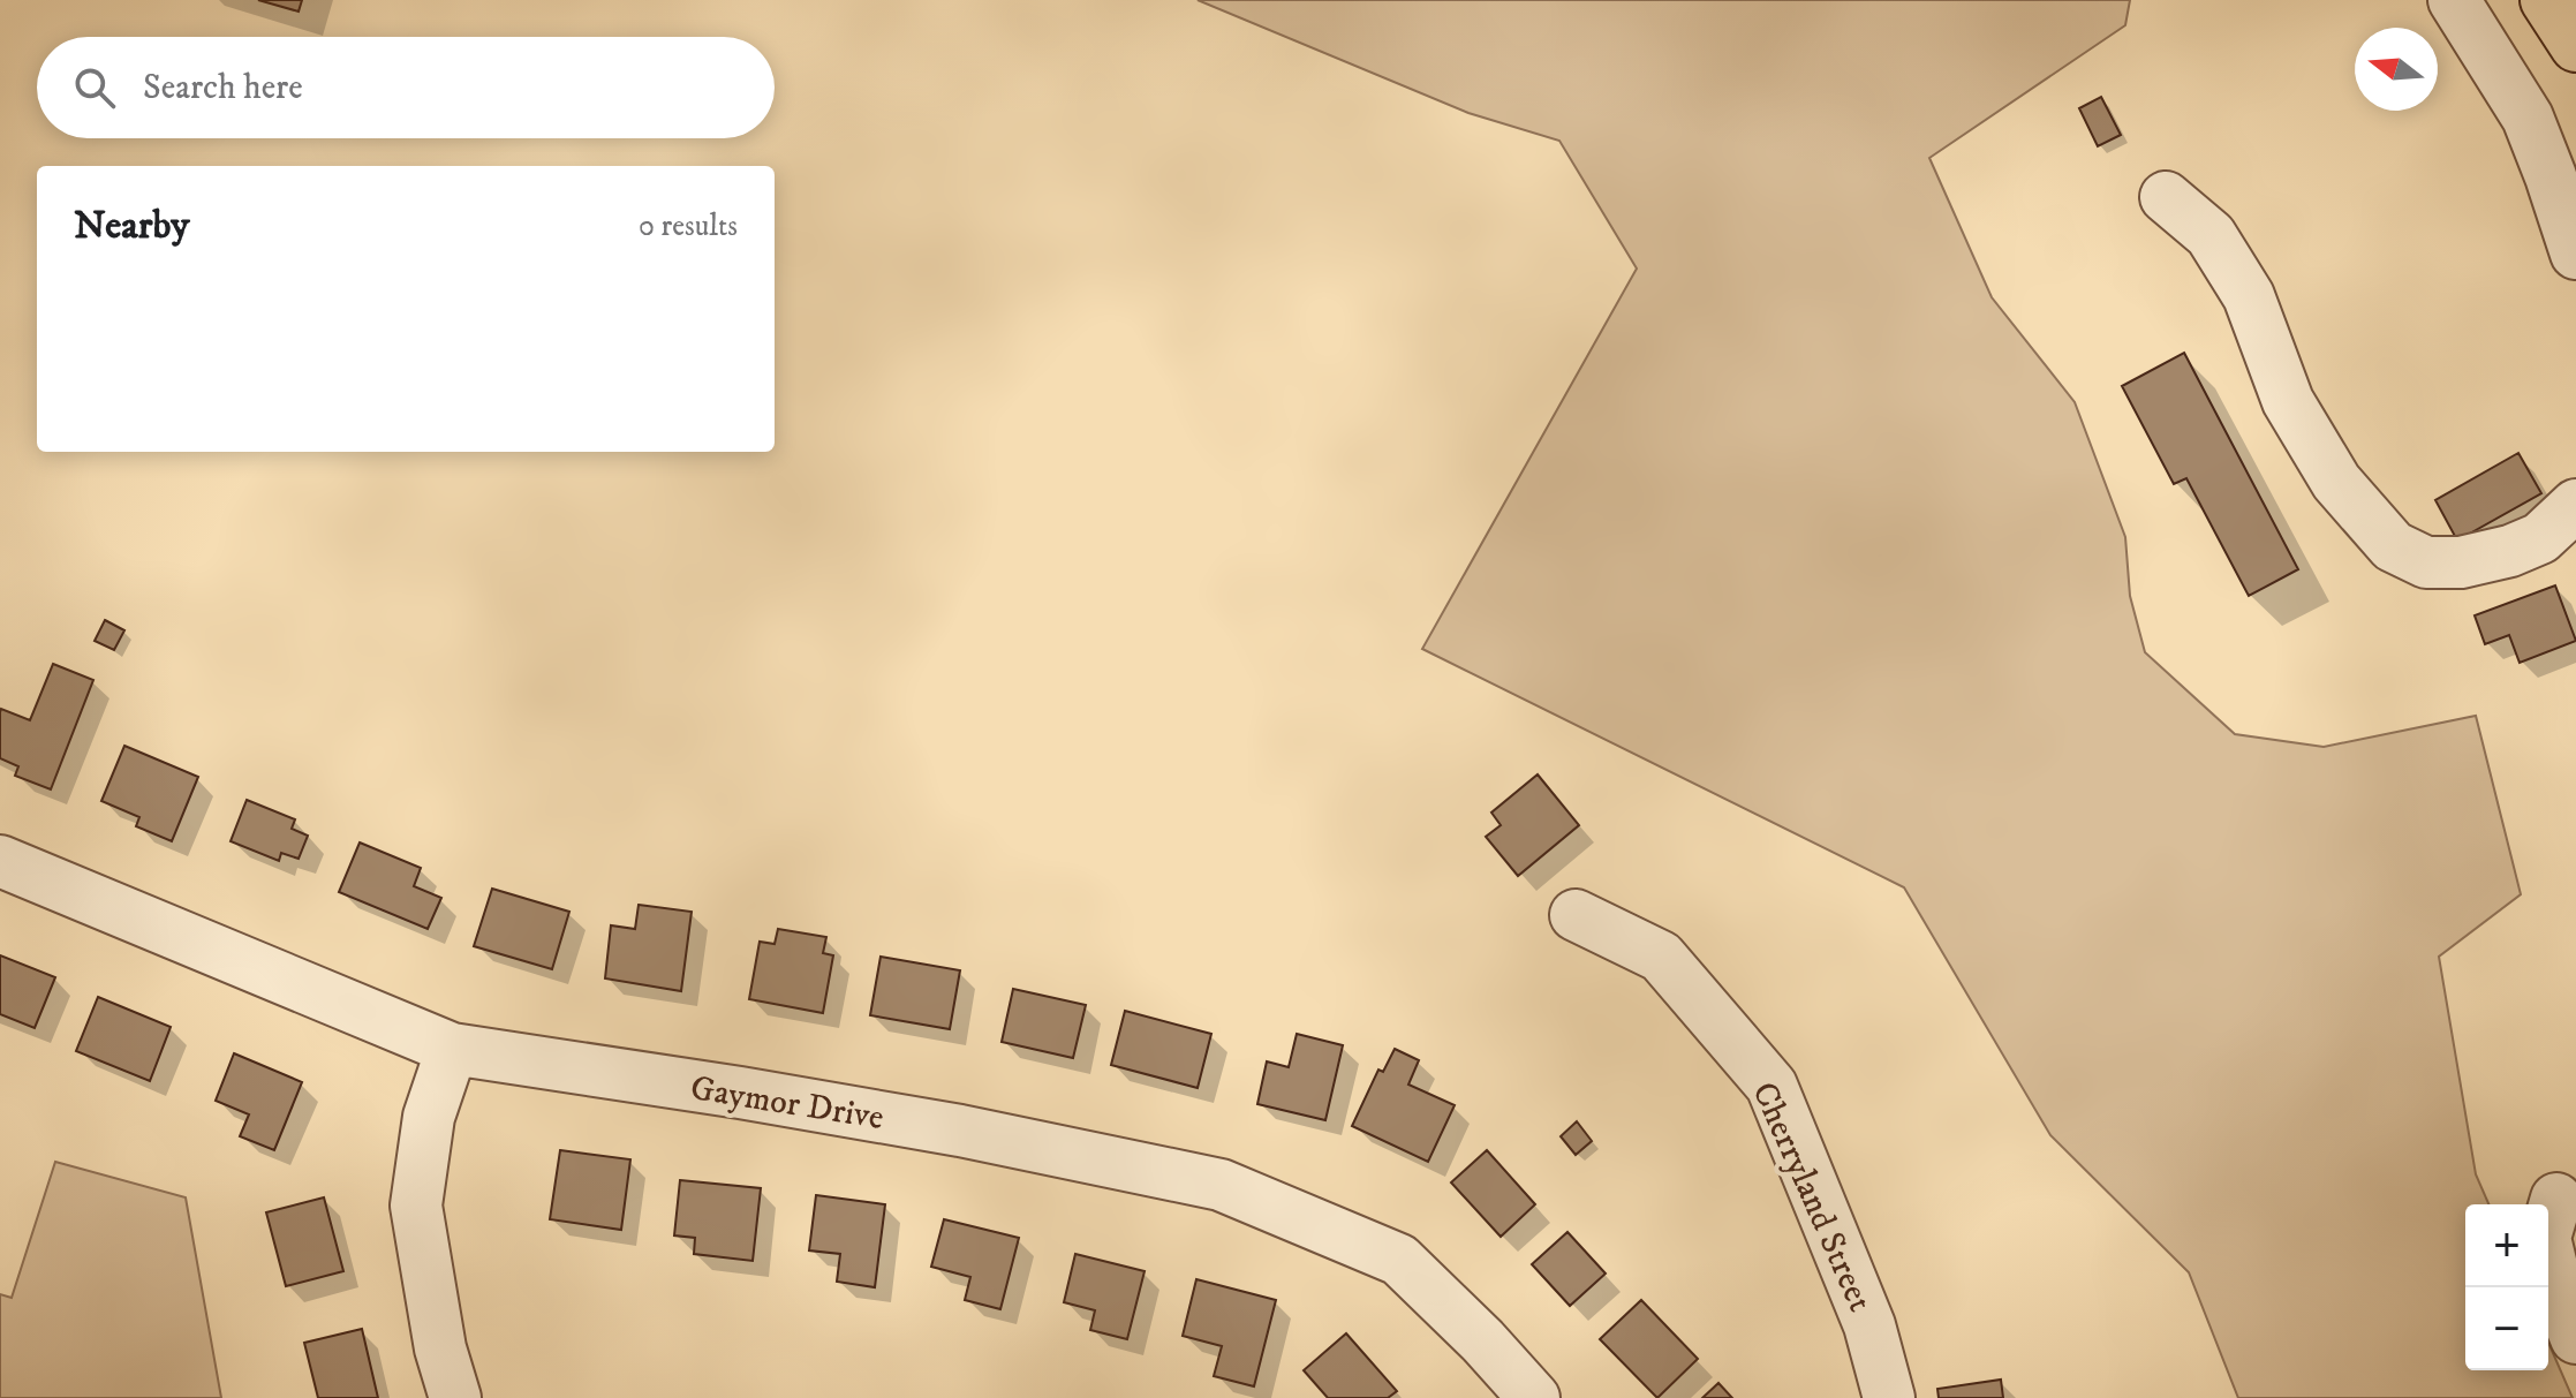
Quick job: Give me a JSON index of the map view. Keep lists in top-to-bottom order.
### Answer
{
  "streets": {
    "street": ["Gaymor Drive", "Cherryland Street"]
  },
  "north": "left",
  "page": {
    "search": "Search here",
    "heading": ["Nearby", "0 results"],
    "map_buttons": ["+", "−"]
  }
}
